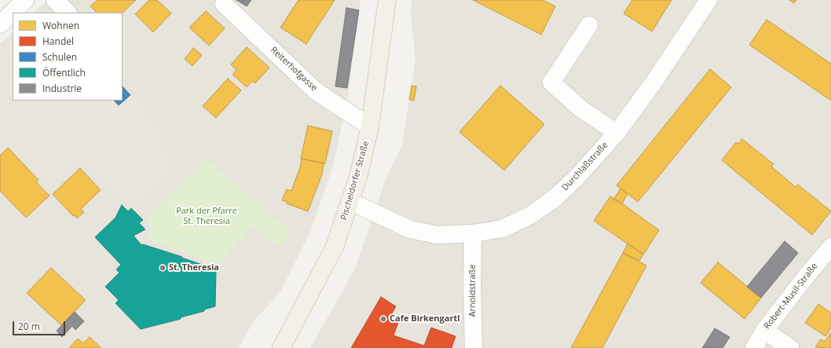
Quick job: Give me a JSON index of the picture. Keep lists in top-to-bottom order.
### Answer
{
  "streets": {
    "main road": ["Pischeldorfer Straße"],
    "street": [
      "Reiterhofgasse",
      "Durchlaßstraße",
      "Arnoldstraße",
      "Robert-Musil-Straße"
    ]
  },
  "crossings": [
    ["Reiterhofgasse", "Pischeldorfer Straße"],
    ["Durchlaßstraße", "Pischeldorfer Straße"],
    ["Durchlaßstraße", "Arnoldstraße"]
  ],
  "parks": ["Park der Pfarre St. Theresia"],
  "places": ["St. Theresia", "Cafe Birkengartl"],
  "legend": [
    "Wohnen",
    "Handel",
    "Schulen",
    "Öffentlich",
    "Industrie"
  ],
  "scale_bar": "20 m"
}
